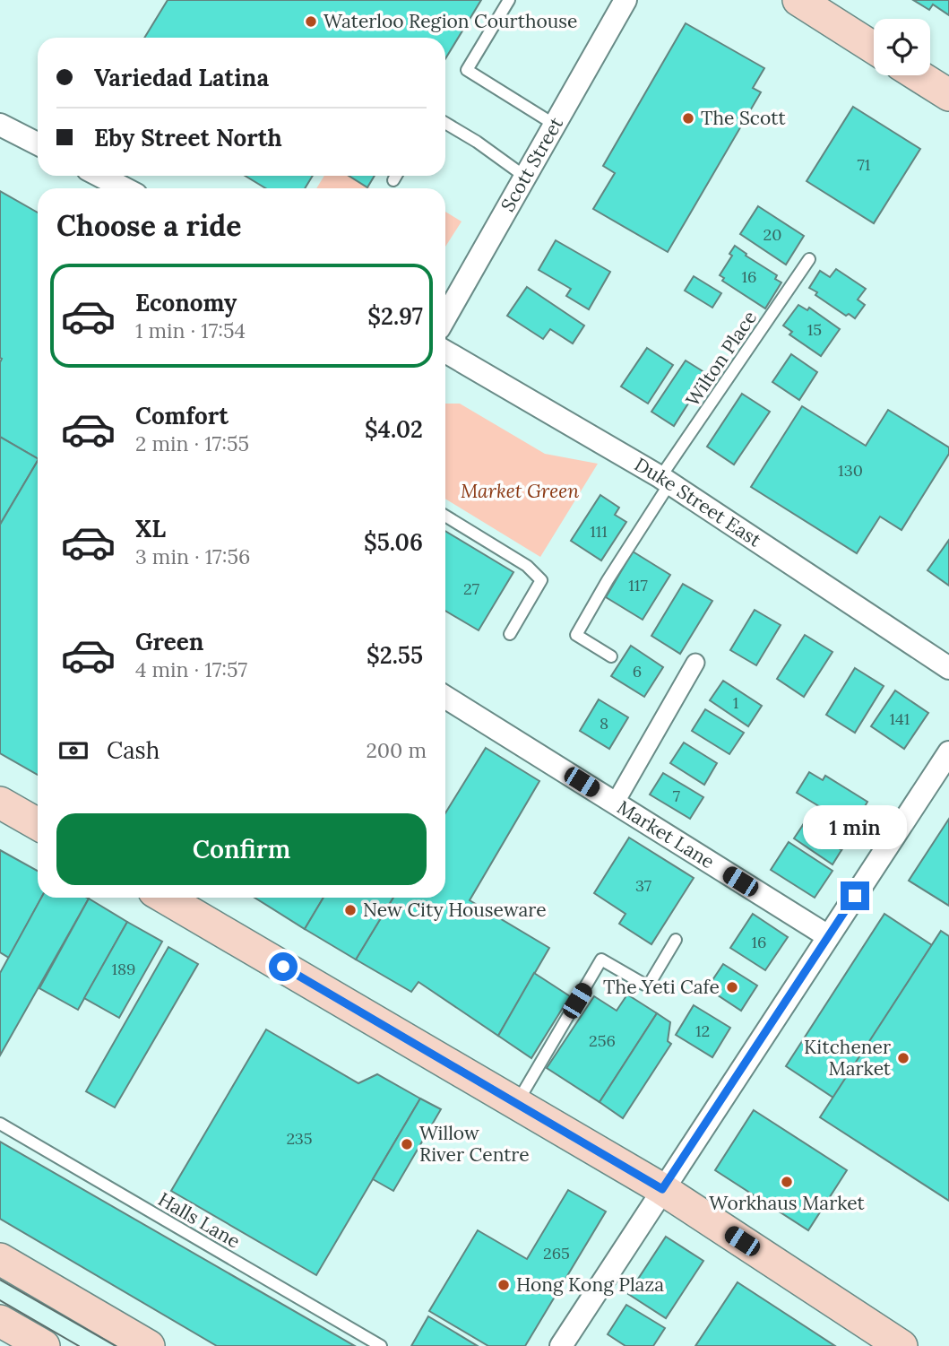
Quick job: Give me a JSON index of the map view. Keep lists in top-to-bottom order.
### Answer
{
  "streets": {
    "street": ["Scott Street", "Duke Street East", "Market Lane"],
    "lane": ["Wilton Place", "Halls Lane"]
  },
  "crossings": [
    ["Wilton Place", "Duke Street East"]
  ],
  "parks": ["Market Green"],
  "places": [
    "Waterloo Region Courthouse",
    "The Scott",
    "New City Houseware",
    "The Yeti Cafe",
    "Kitchener Market",
    "Willow River Centre",
    "Workhaus Market",
    "Hong Kong Plaza"
  ],
  "house_numbers": [
    "71",
    "20",
    "16",
    "15",
    "130",
    "111",
    "117",
    "27",
    "6",
    "1",
    "141",
    "8",
    "7",
    "37",
    "16",
    "189",
    "12",
    "256",
    "235",
    "265"
  ],
  "page": {
    "banner": ["Variedad Latina", "Eby Street North"],
    "heading": "Choose a ride",
    "list": [
      {
        "name": "Economy",
        "note": "1 min · 17:54",
        "value": "$2.97"
      },
      {
        "name": "Comfort",
        "note": "2 min · 17:55",
        "value": "$4.02"
      },
      {
        "name": "XL",
        "note": "3 min · 17:56",
        "value": "$5.06"
      },
      {
        "name": "Green",
        "note": "4 min · 17:57",
        "value": "$2.55"
      }
    ],
    "pay": ["Cash", "200 m"],
    "buttons": "Confirm",
    "bubble": "1 min"
  }
}
